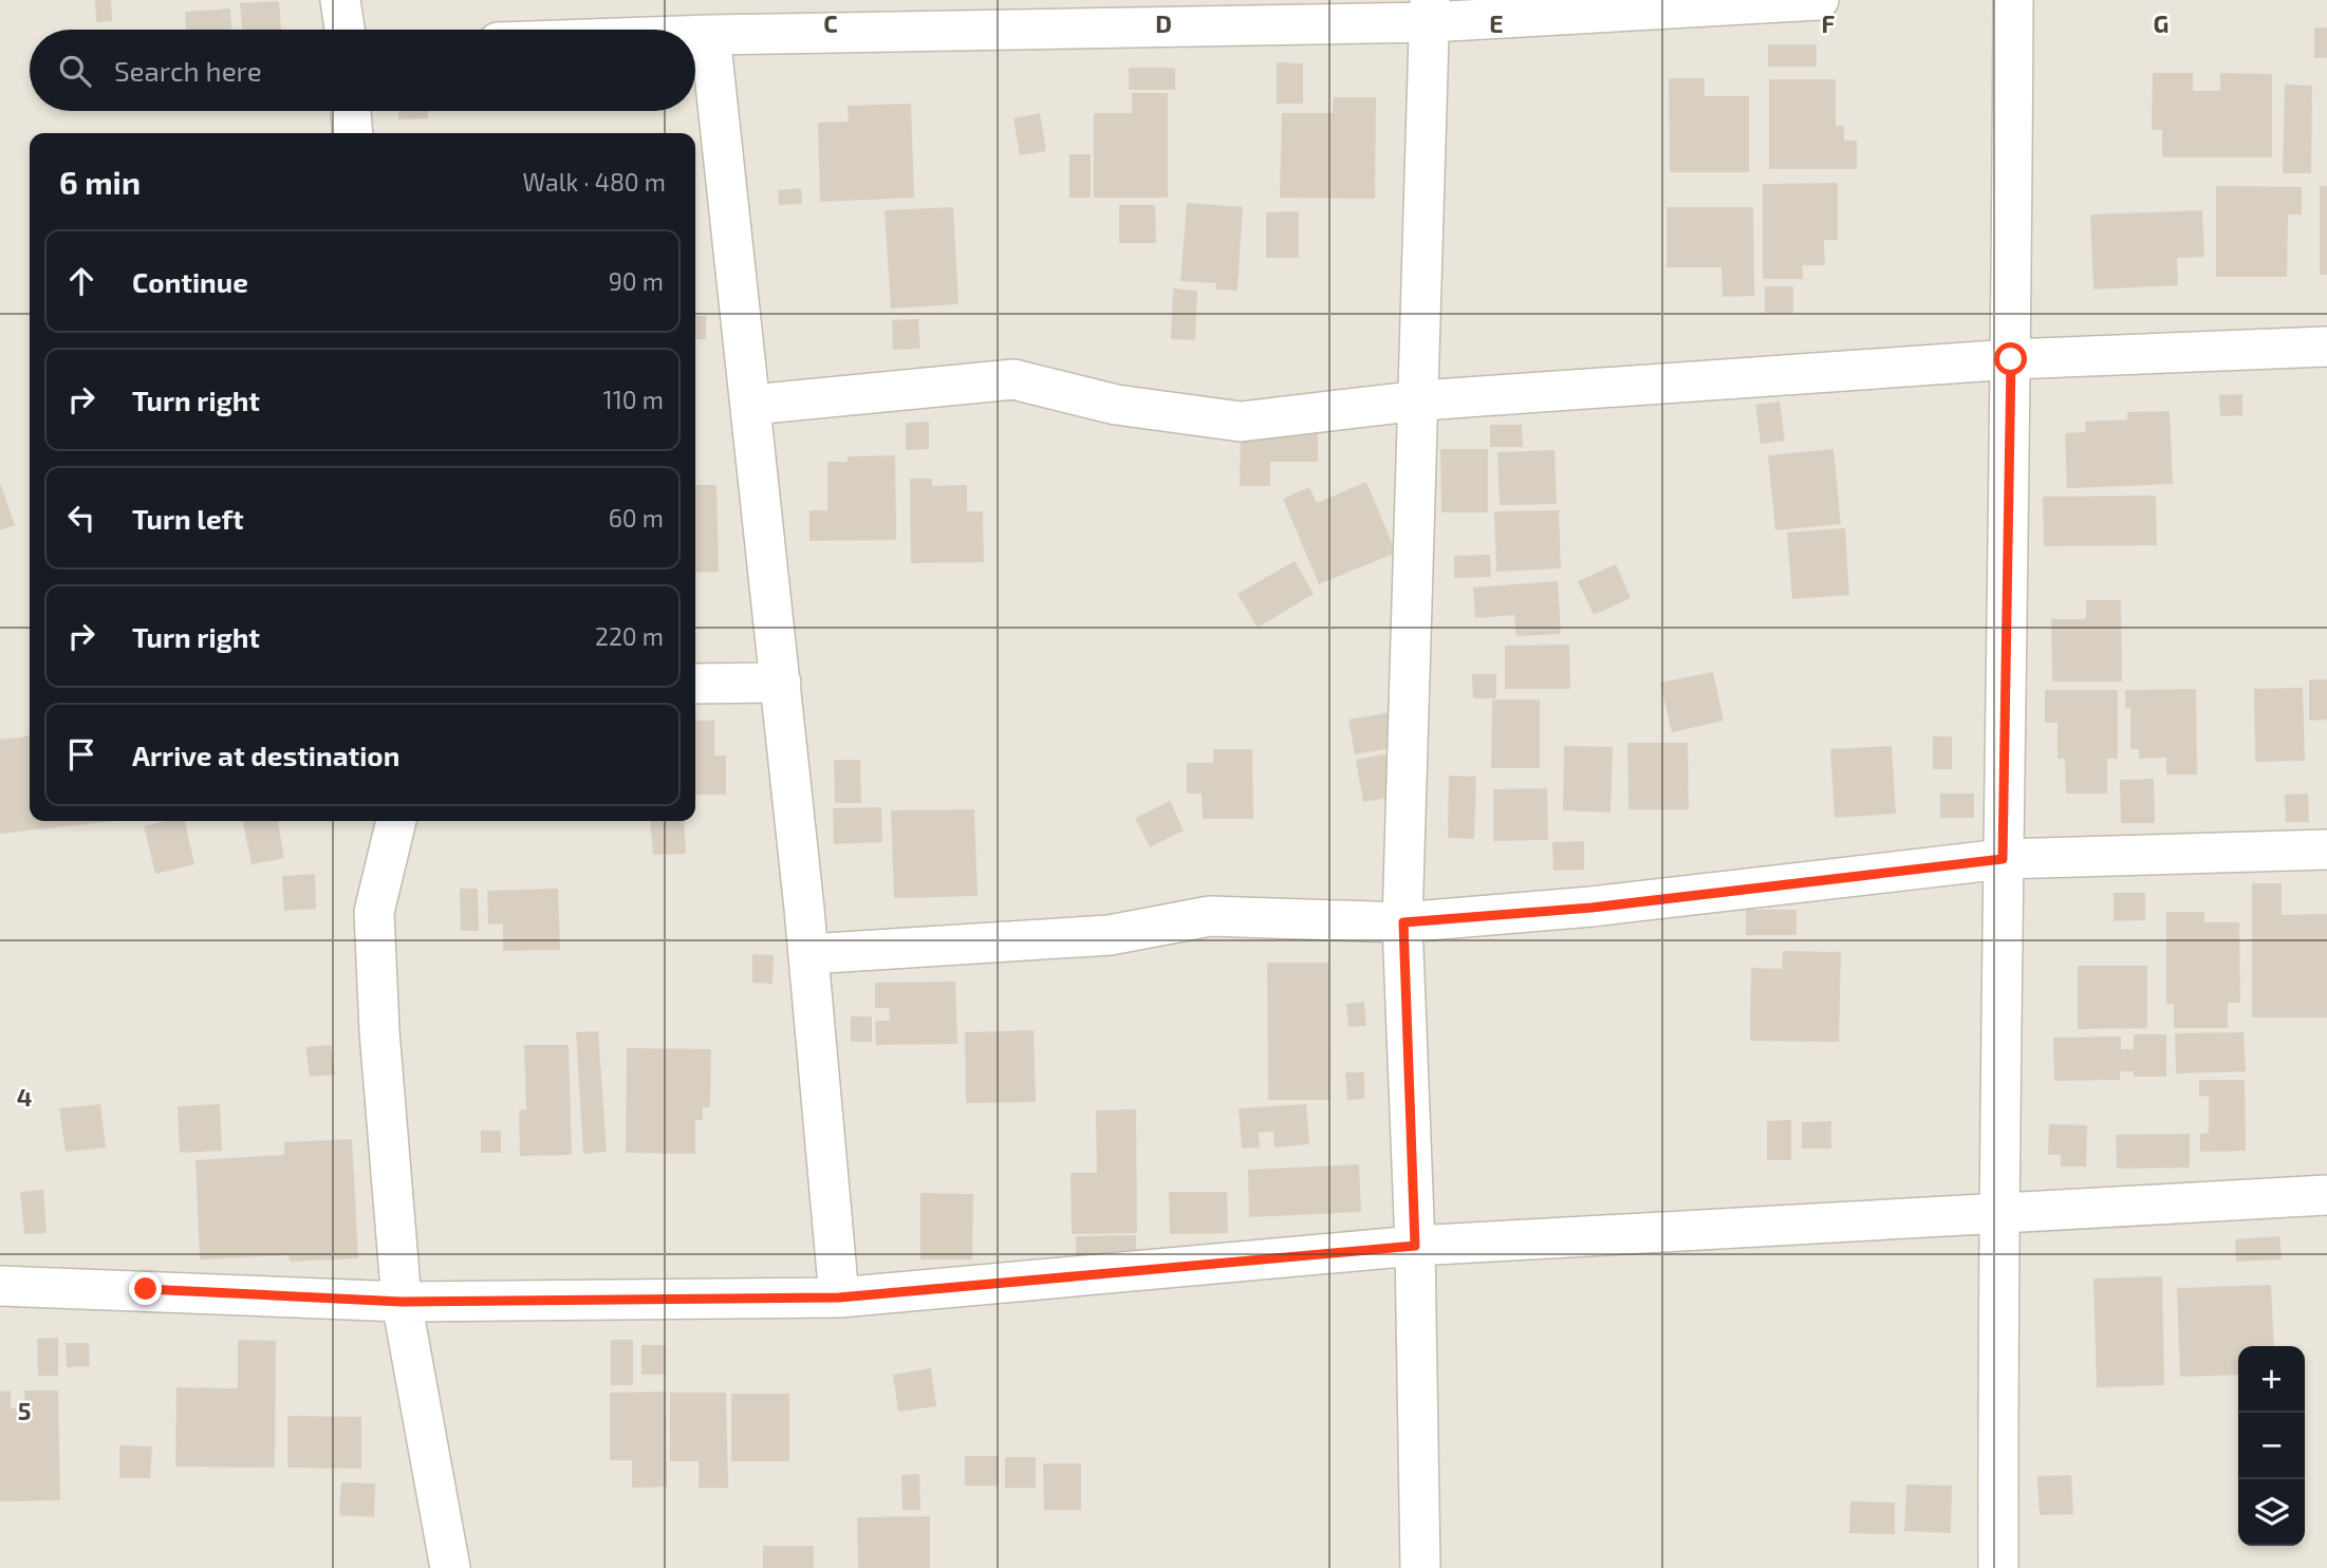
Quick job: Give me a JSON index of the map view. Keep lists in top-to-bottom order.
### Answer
{
  "page": {
    "search": "Search here",
    "heading": ["6 min", "Walk · 480 m"],
    "list": [
      ["Continue", "90 m"],
      ["Turn right", "110 m"],
      ["Turn left", "60 m"],
      ["Turn right", "220 m"],
      "Arrive at destination"
    ],
    "map_buttons": ["+", "−"]
  },
  "grid": {
    "columns": [
      "C",
      "D",
      "E",
      "F",
      "G"
    ],
    "rows": ["4", "5"]
  }
}
